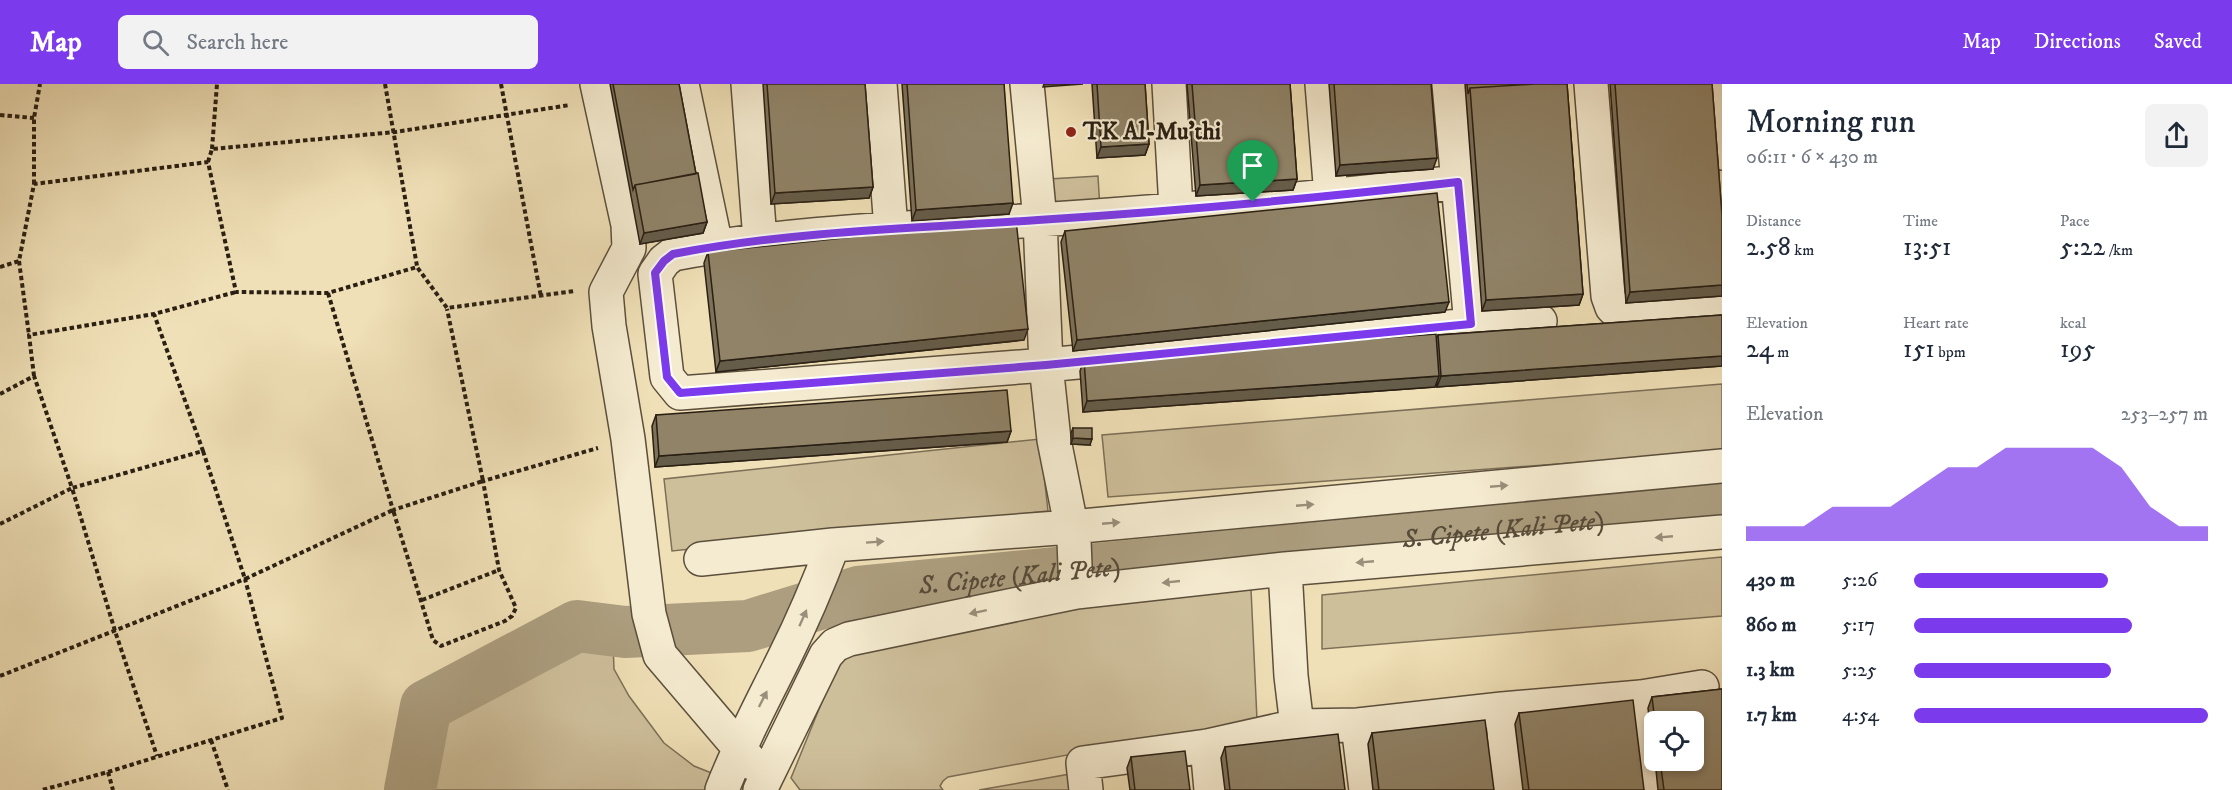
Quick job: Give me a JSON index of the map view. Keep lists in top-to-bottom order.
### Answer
{
  "water": ["S. Cipete (Kali Pete)"],
  "places": ["TK Al-Mu'thi"],
  "page": {
    "header": "Map",
    "search": "Search here",
    "nav": ["Map", "Directions", "Saved"],
    "heading": ["Morning run", "06:11 · 6 × 430 m"],
    "stats": [
      ["Distance", "2.58 km"],
      ["Time", "13:51"],
      ["Pace", "5:22 /km"],
      ["Elevation", "24 m"],
      ["Heart rate", "151 bpm"],
      ["kcal", "195"]
    ],
    "chart": ["Elevation", "253–257 m"],
    "list": [
      {
        "name": "430 m",
        "note": "5:26"
      },
      {
        "name": "860 m",
        "note": "5:17"
      },
      {
        "name": "1.3 km",
        "note": "5:25"
      },
      {
        "name": "1.7 km",
        "note": "4:54"
      }
    ]
  }
}
